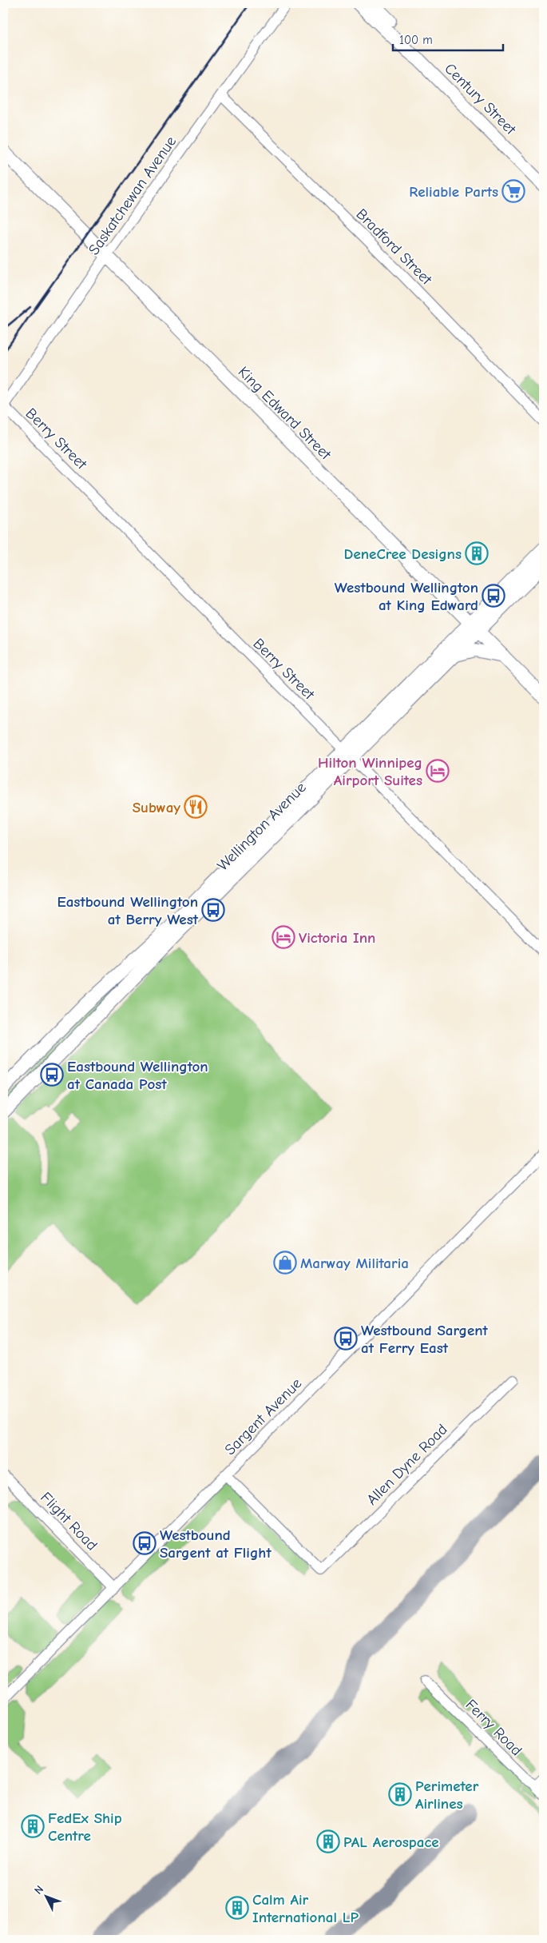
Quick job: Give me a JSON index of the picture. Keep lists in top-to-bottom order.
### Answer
{
  "streets": {
    "main road": ["Century Street", "King Edward Street", "Wellington Avenue"],
    "street": [
      "Saskatchewan Avenue",
      "Bradford Street",
      "Berry Street",
      "Sargent Avenue",
      "Allen Dyne Road",
      "Flight Road",
      "Ferry Road"
    ]
  },
  "crossings": [
    ["Saskatchewan Avenue", "Bradford Street"],
    ["Saskatchewan Avenue", "King Edward Street"],
    ["Saskatchewan Avenue", "Berry Street"],
    ["King Edward Street", "Wellington Avenue"],
    ["Berry Street", "Wellington Avenue"],
    ["Sargent Avenue", "Allen Dyne Road"],
    ["Sargent Avenue", "Flight Road"]
  ],
  "places": {
    "supermarket": ["Reliable Parts"],
    "building": [
      "DeneCree Designs",
      "Perimeter Airlines",
      "FedEx Ship Centre",
      "PAL Aerospace",
      "Calm Air International LP"
    ],
    "bus stop": [
      "Westbound Wellington at King Edward",
      "Eastbound Wellington at Berry West",
      "Eastbound Wellington at Canada Post",
      "Westbound Sargent at Ferry East",
      "Westbound Sargent at Flight"
    ],
    "hotel": ["Hilton Winnipeg Airport Suites", "Victoria Inn"],
    "restaurant": ["Subway"],
    "shop": ["Marway Militaria"]
  },
  "scale_bar": "100 m",
  "north": "top left"
}
